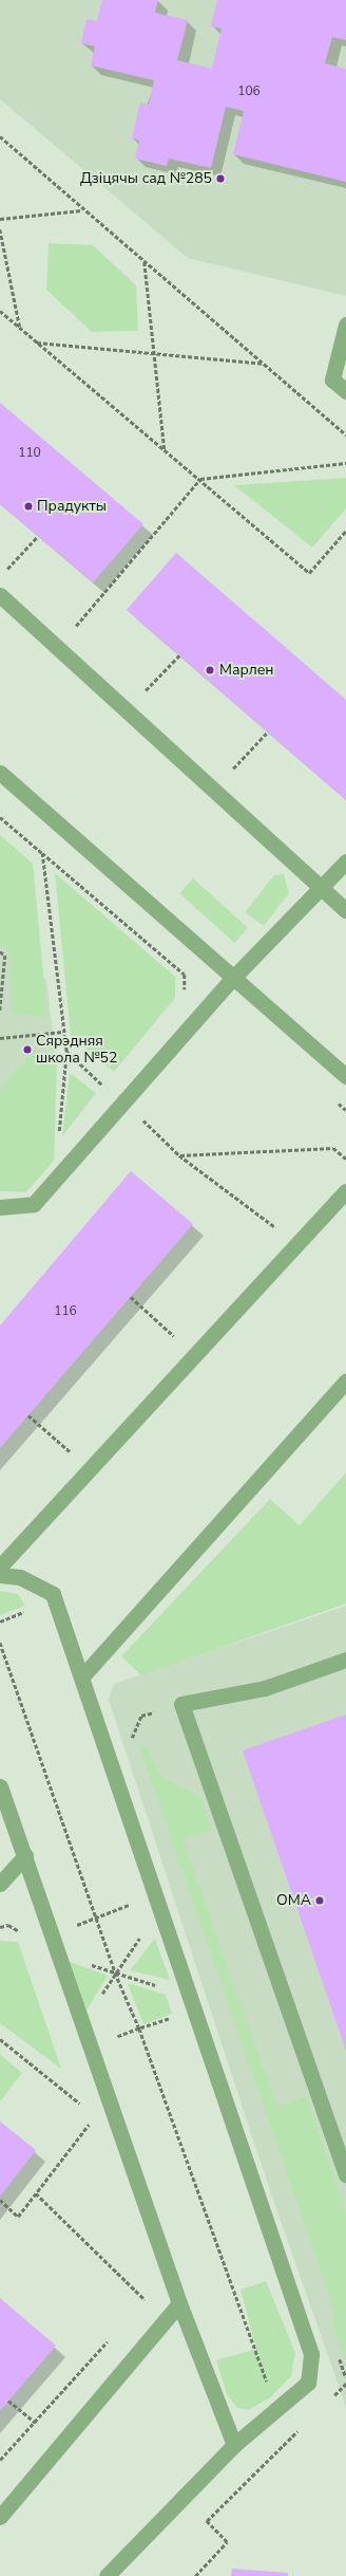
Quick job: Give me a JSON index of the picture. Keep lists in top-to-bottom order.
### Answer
{
  "places": [
    "Дзіцячы сад №285",
    "Прадукты",
    "Марлен",
    "Сярэдняя школа №52",
    "ОМА"
  ],
  "house_numbers": ["106", "110", "116"]
}
